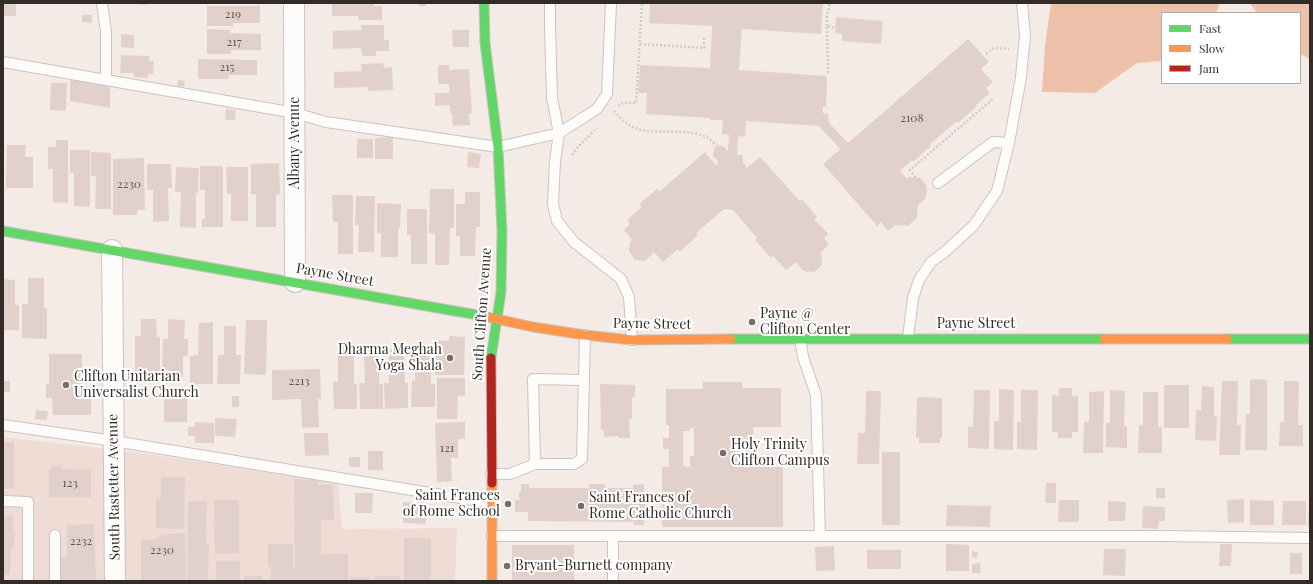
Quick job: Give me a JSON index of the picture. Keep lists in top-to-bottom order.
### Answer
{
  "streets": {
    "street": [
      "Albany Avenue",
      "Payne Street",
      "South Clifton Avenue",
      "South Rastetter Avenue"
    ]
  },
  "crossings": [
    ["Albany Avenue", "Payne Street"],
    ["Payne Street", "South Clifton Avenue"],
    ["Payne Street", "South Rastetter Avenue"]
  ],
  "places": [
    "Payne @ Clifton Center",
    "Dharma Meghah Yoga Shala",
    "Clifton Unitarian Universalist Church",
    "Holy Trinity Clifton Campus",
    "Saint Frances of Rome School",
    "Saint Frances of Rome Catholic Church",
    "Bryant-Burnett company"
  ],
  "house_numbers": [
    "219",
    "217",
    "215",
    "2108",
    "2230",
    "2213",
    "121",
    "123",
    "2232",
    "2230"
  ],
  "legend": ["Fast", "Slow", "Jam"]
}
